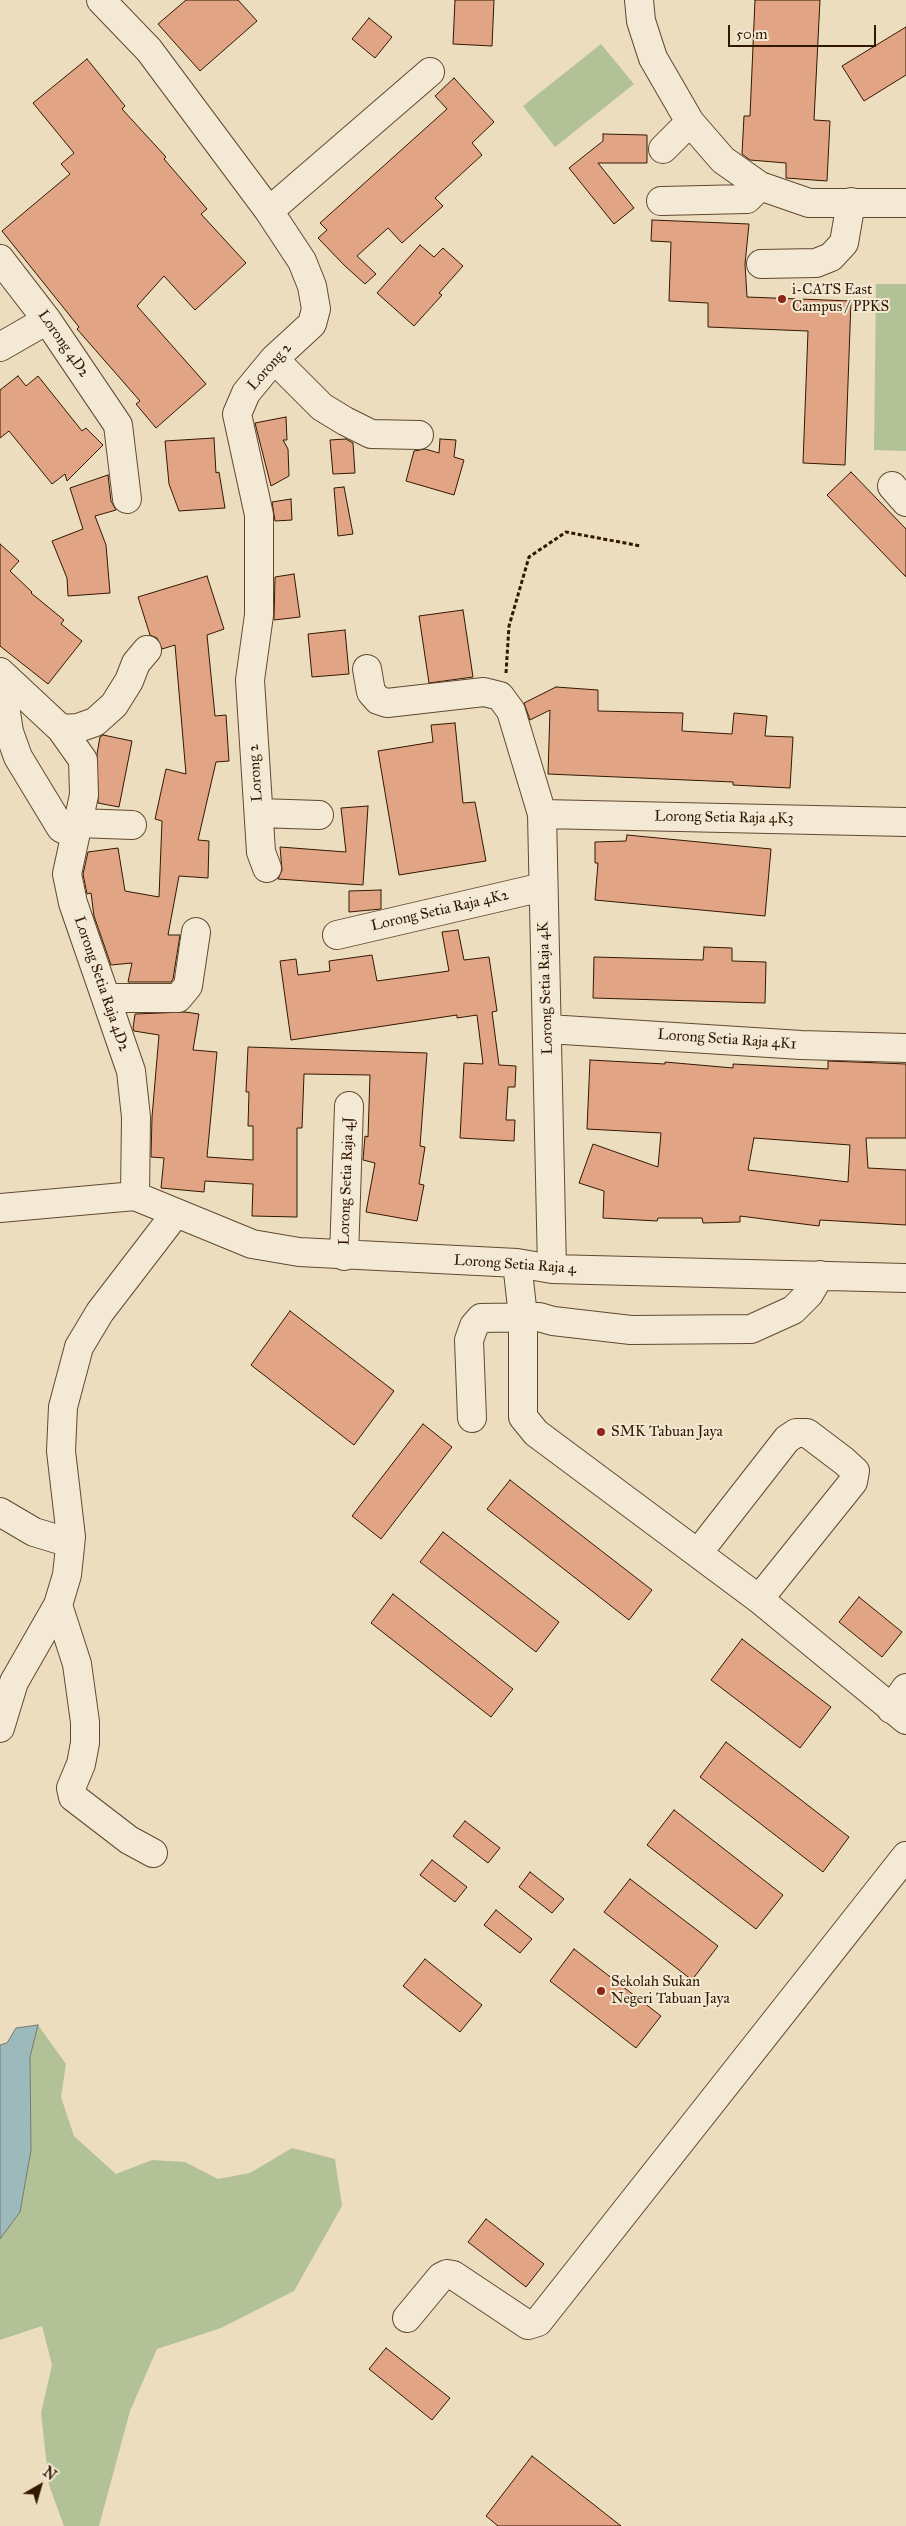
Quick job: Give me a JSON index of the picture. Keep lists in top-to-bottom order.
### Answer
{
  "streets": {
    "street": [
      "Lorong 4D2",
      "Lorong 2",
      "Lorong Setia Raja 4K3",
      "Lorong Setia Raja 4K2",
      "Lorong Setia Raja 4D2",
      "Lorong Setia Raja 4K",
      "Lorong Setia Raja 4K1",
      "Lorong Setia Raja 4J",
      "Lorong Setia Raja 4"
    ]
  },
  "crossings": [
    ["Lorong Setia Raja 4K3", "Lorong Setia Raja 4K"],
    ["Lorong Setia Raja 4K2", "Lorong Setia Raja 4K"],
    ["Lorong Setia Raja 4D2", "Lorong Setia Raja 4"],
    ["Lorong Setia Raja 4K", "Lorong Setia Raja 4K1"],
    ["Lorong Setia Raja 4K", "Lorong Setia Raja 4"],
    ["Lorong Setia Raja 4J", "Lorong Setia Raja 4"]
  ],
  "places": ["i-CATS East Campus / PPKS", "SMK Tabuan Jaya", "Sekolah Sukan Negeri Tabuan Jaya"],
  "scale_bar": "50 m",
  "north": "top right"
}
